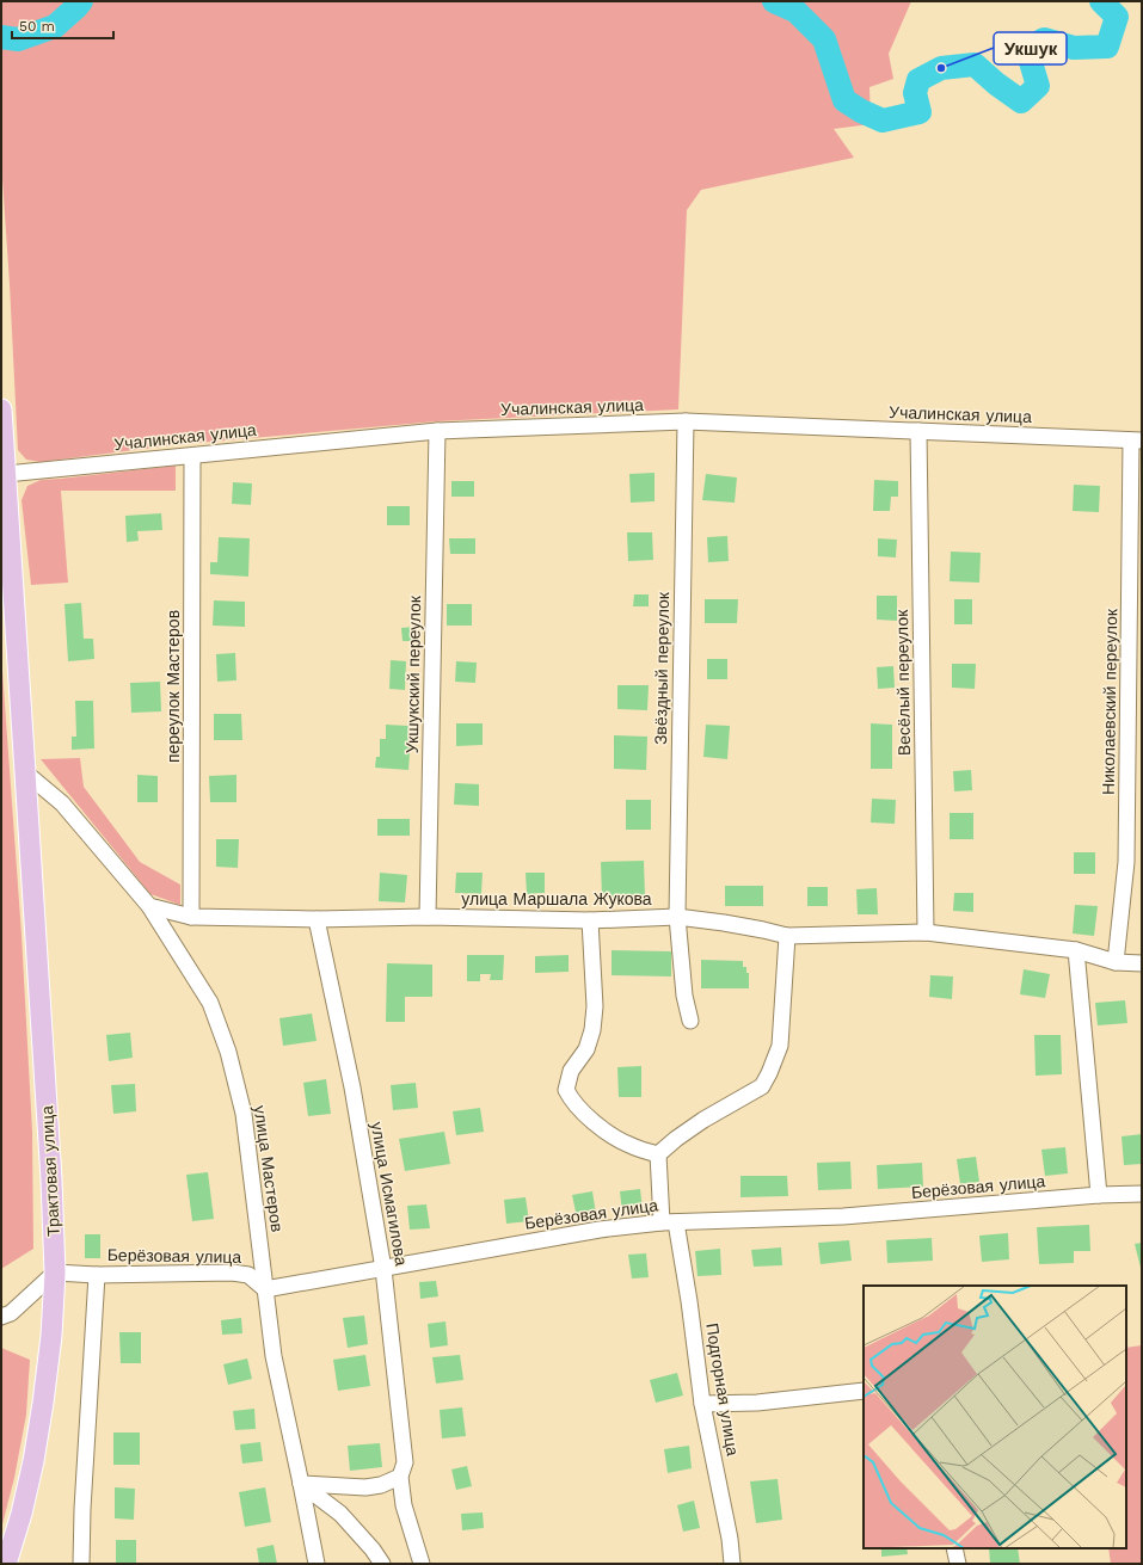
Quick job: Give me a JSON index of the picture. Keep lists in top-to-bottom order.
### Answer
{
  "streets": {
    "main road": ["Трактовая улица"],
    "street": [
      "Учалинская улица",
      "Звёздный переулок",
      "Укшукский переулок",
      "Весёлый переулок",
      "переулок Мастеров",
      "Николаевский переулок",
      "улица Маршала Жукова",
      "улица Мастеров",
      "Берёзовая улица",
      "улица Исмагилова",
      "Подгорная улица"
    ]
  },
  "crossings": [
    ["Учалинская улица", "Звёздный переулок"],
    ["Учалинская улица", "Укшукский переулок"],
    ["Учалинская улица", "Весёлый переулок"],
    ["Учалинская улица", "переулок Мастеров"],
    ["Учалинская улица", "Николаевский переулок"],
    ["Учалинская улица", "Трактовая улица"],
    ["Звёздный переулок", "улица Маршала Жукова"],
    ["Укшукский переулок", "улица Маршала Жукова"],
    ["Весёлый переулок", "улица Маршала Жукова"],
    ["переулок Мастеров", "улица Маршала Жукова"],
    ["Николаевский переулок", "улица Маршала Жукова"],
    ["улица Маршала Жукова", "улица Мастеров"],
    ["улица Маршала Жукова", "улица Исмагилова"],
    ["улица Мастеров", "Берёзовая улица"],
    ["Трактовая улица", "Берёзовая улица"],
    ["Берёзовая улица", "улица Исмагилова"],
    ["Берёзовая улица", "Подгорная улица"]
  ],
  "places": ["Укшук"],
  "scale_bar": "50 m"
}
